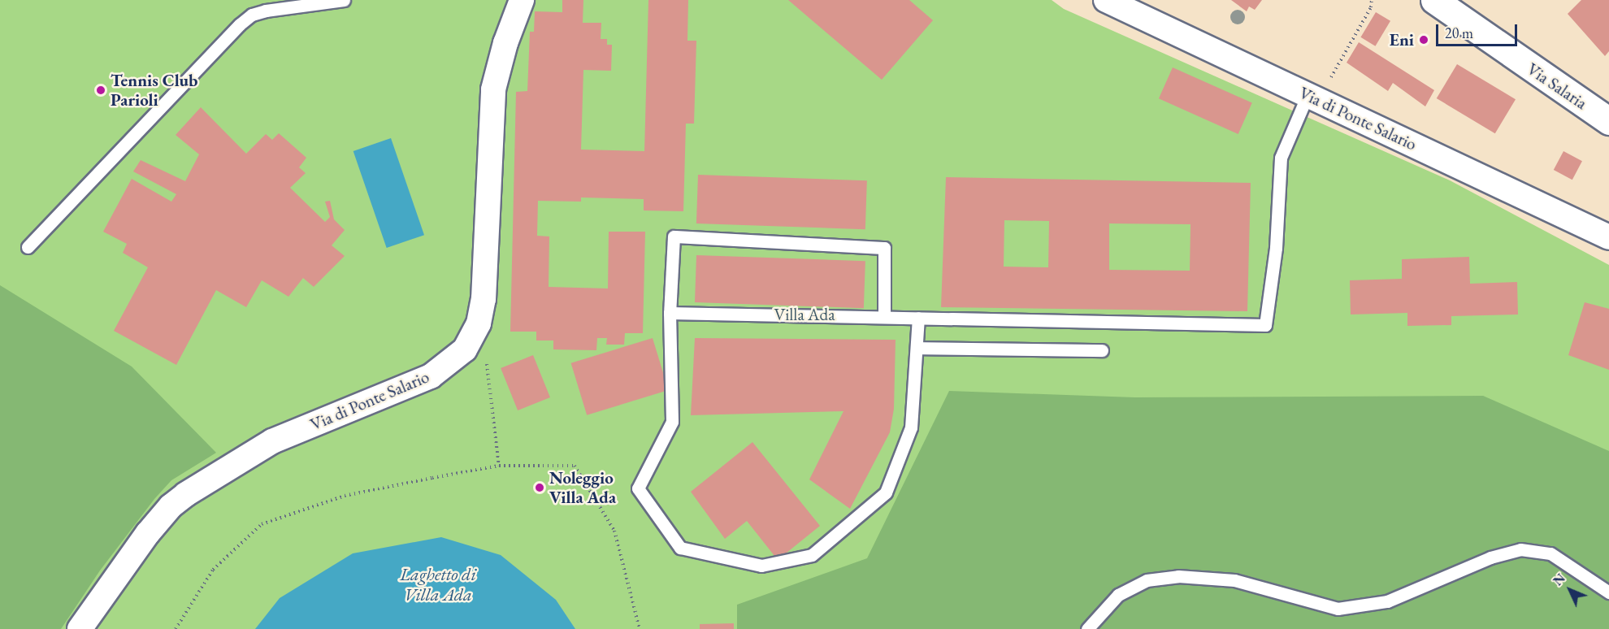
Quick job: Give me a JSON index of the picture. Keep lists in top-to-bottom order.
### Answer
{
  "streets": {
    "main road": ["Via Salaria"],
    "street": ["Via di Ponte Salario"]
  },
  "water": ["Laghetto di Villa Ada"],
  "parks": ["Villa Ada"],
  "places": ["Eni", "Tennis Club Parioli", "Noleggio Villa Ada"],
  "scale_bar": "20 m",
  "north": "top left"
}
